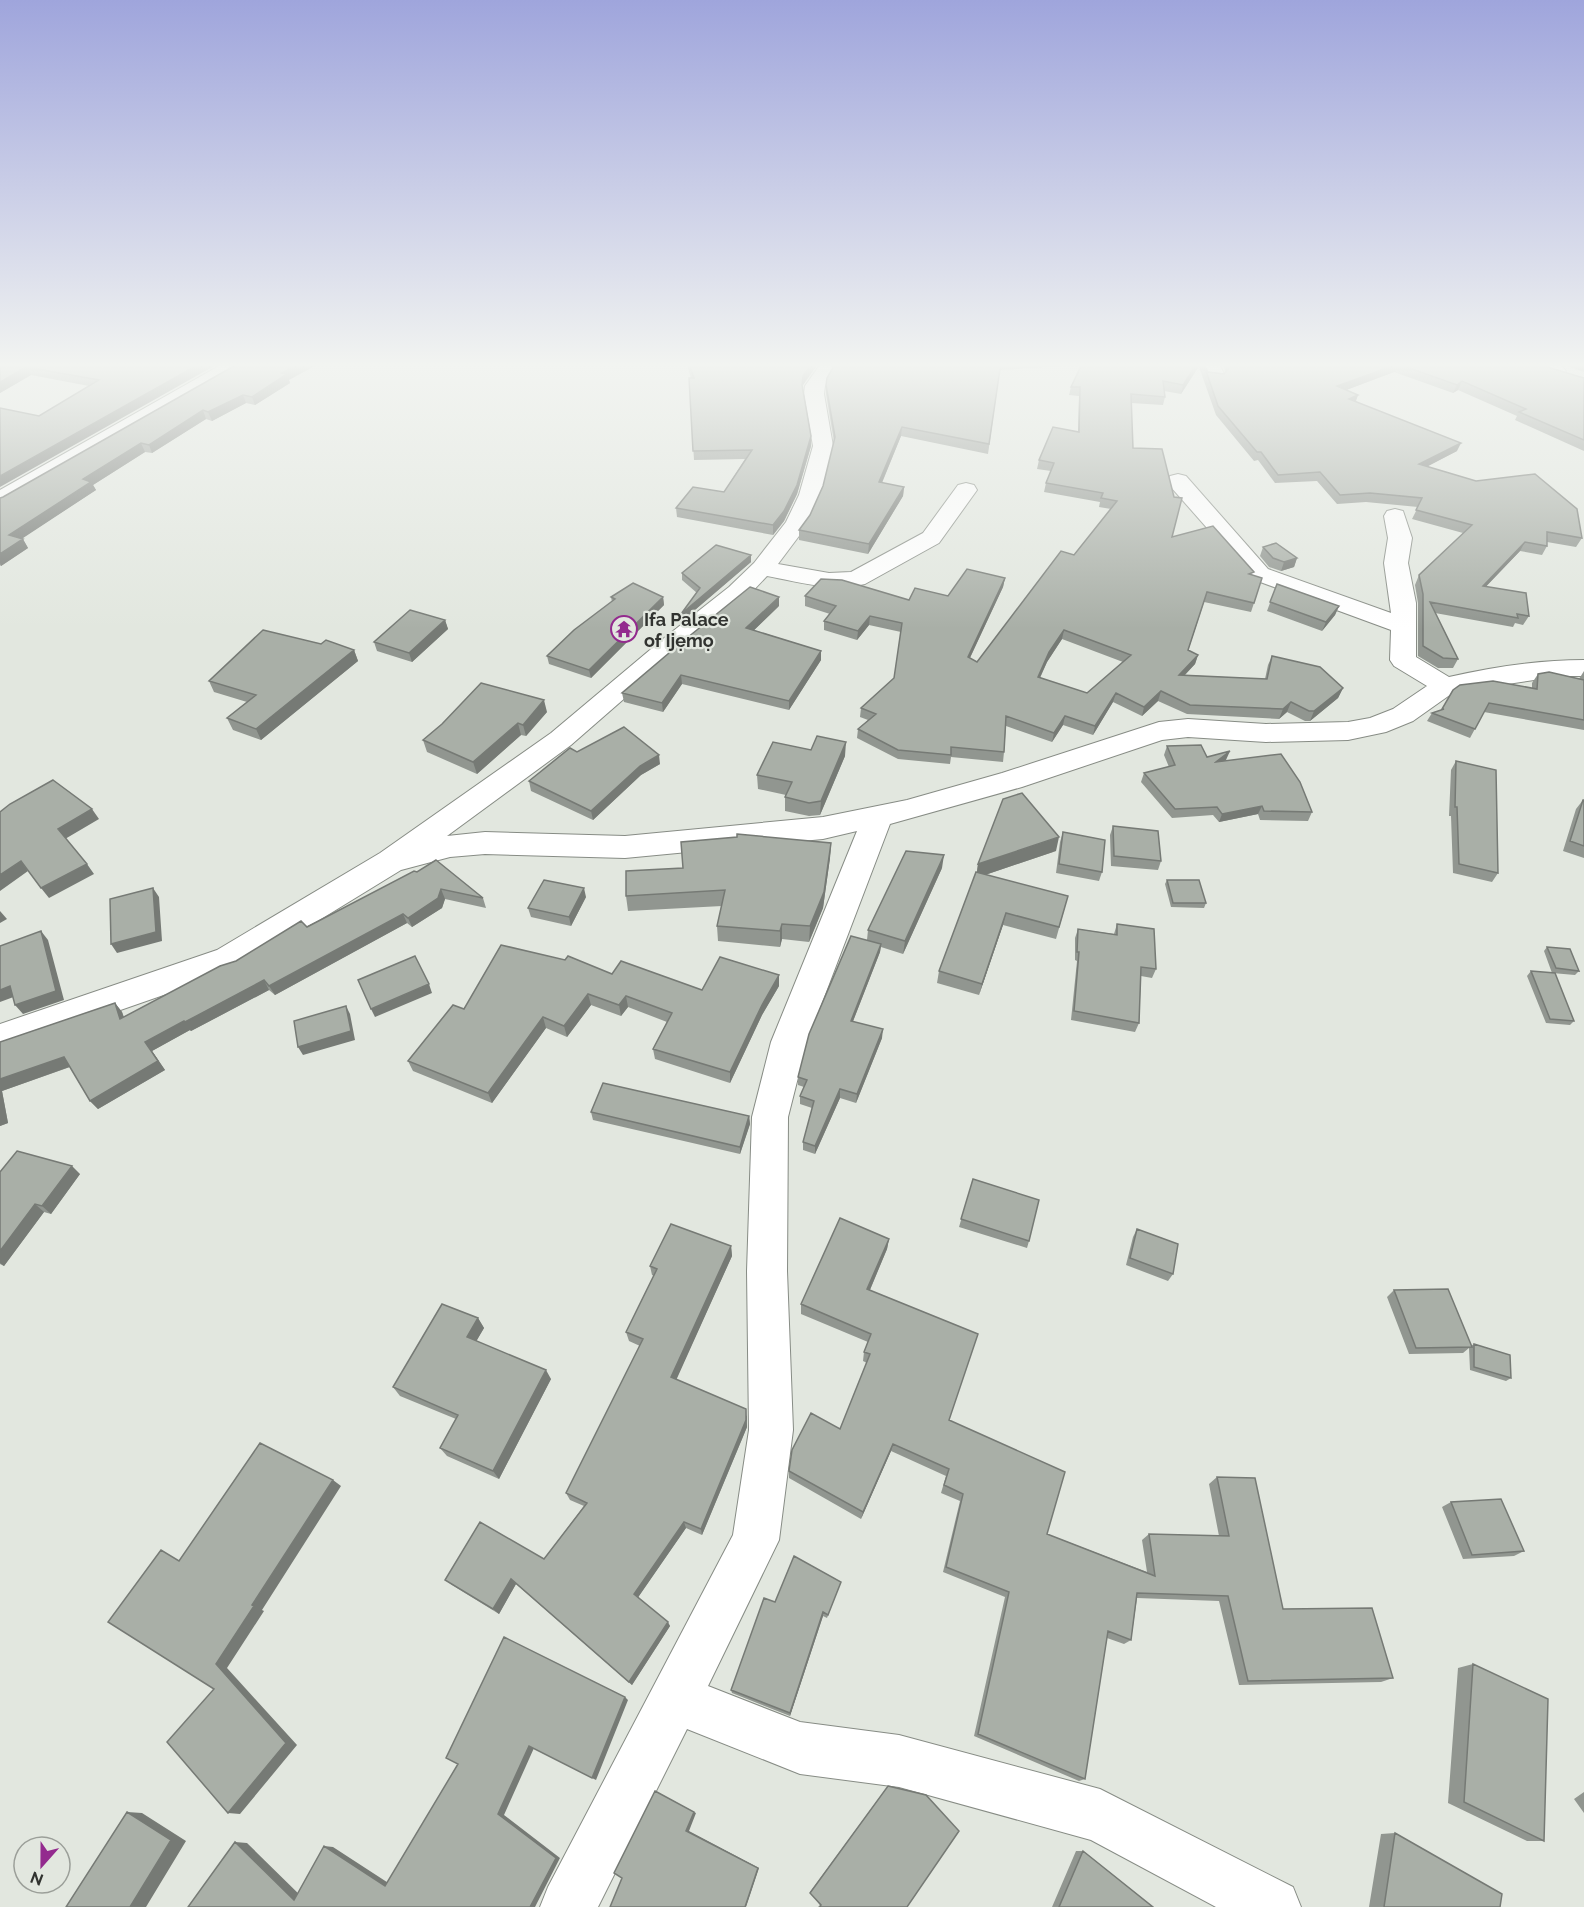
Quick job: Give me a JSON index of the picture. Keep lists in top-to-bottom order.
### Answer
{
  "places": {
    "temple": ["Ifa Palace of Ijẹmọ"]
  },
  "north": "bottom"
}
